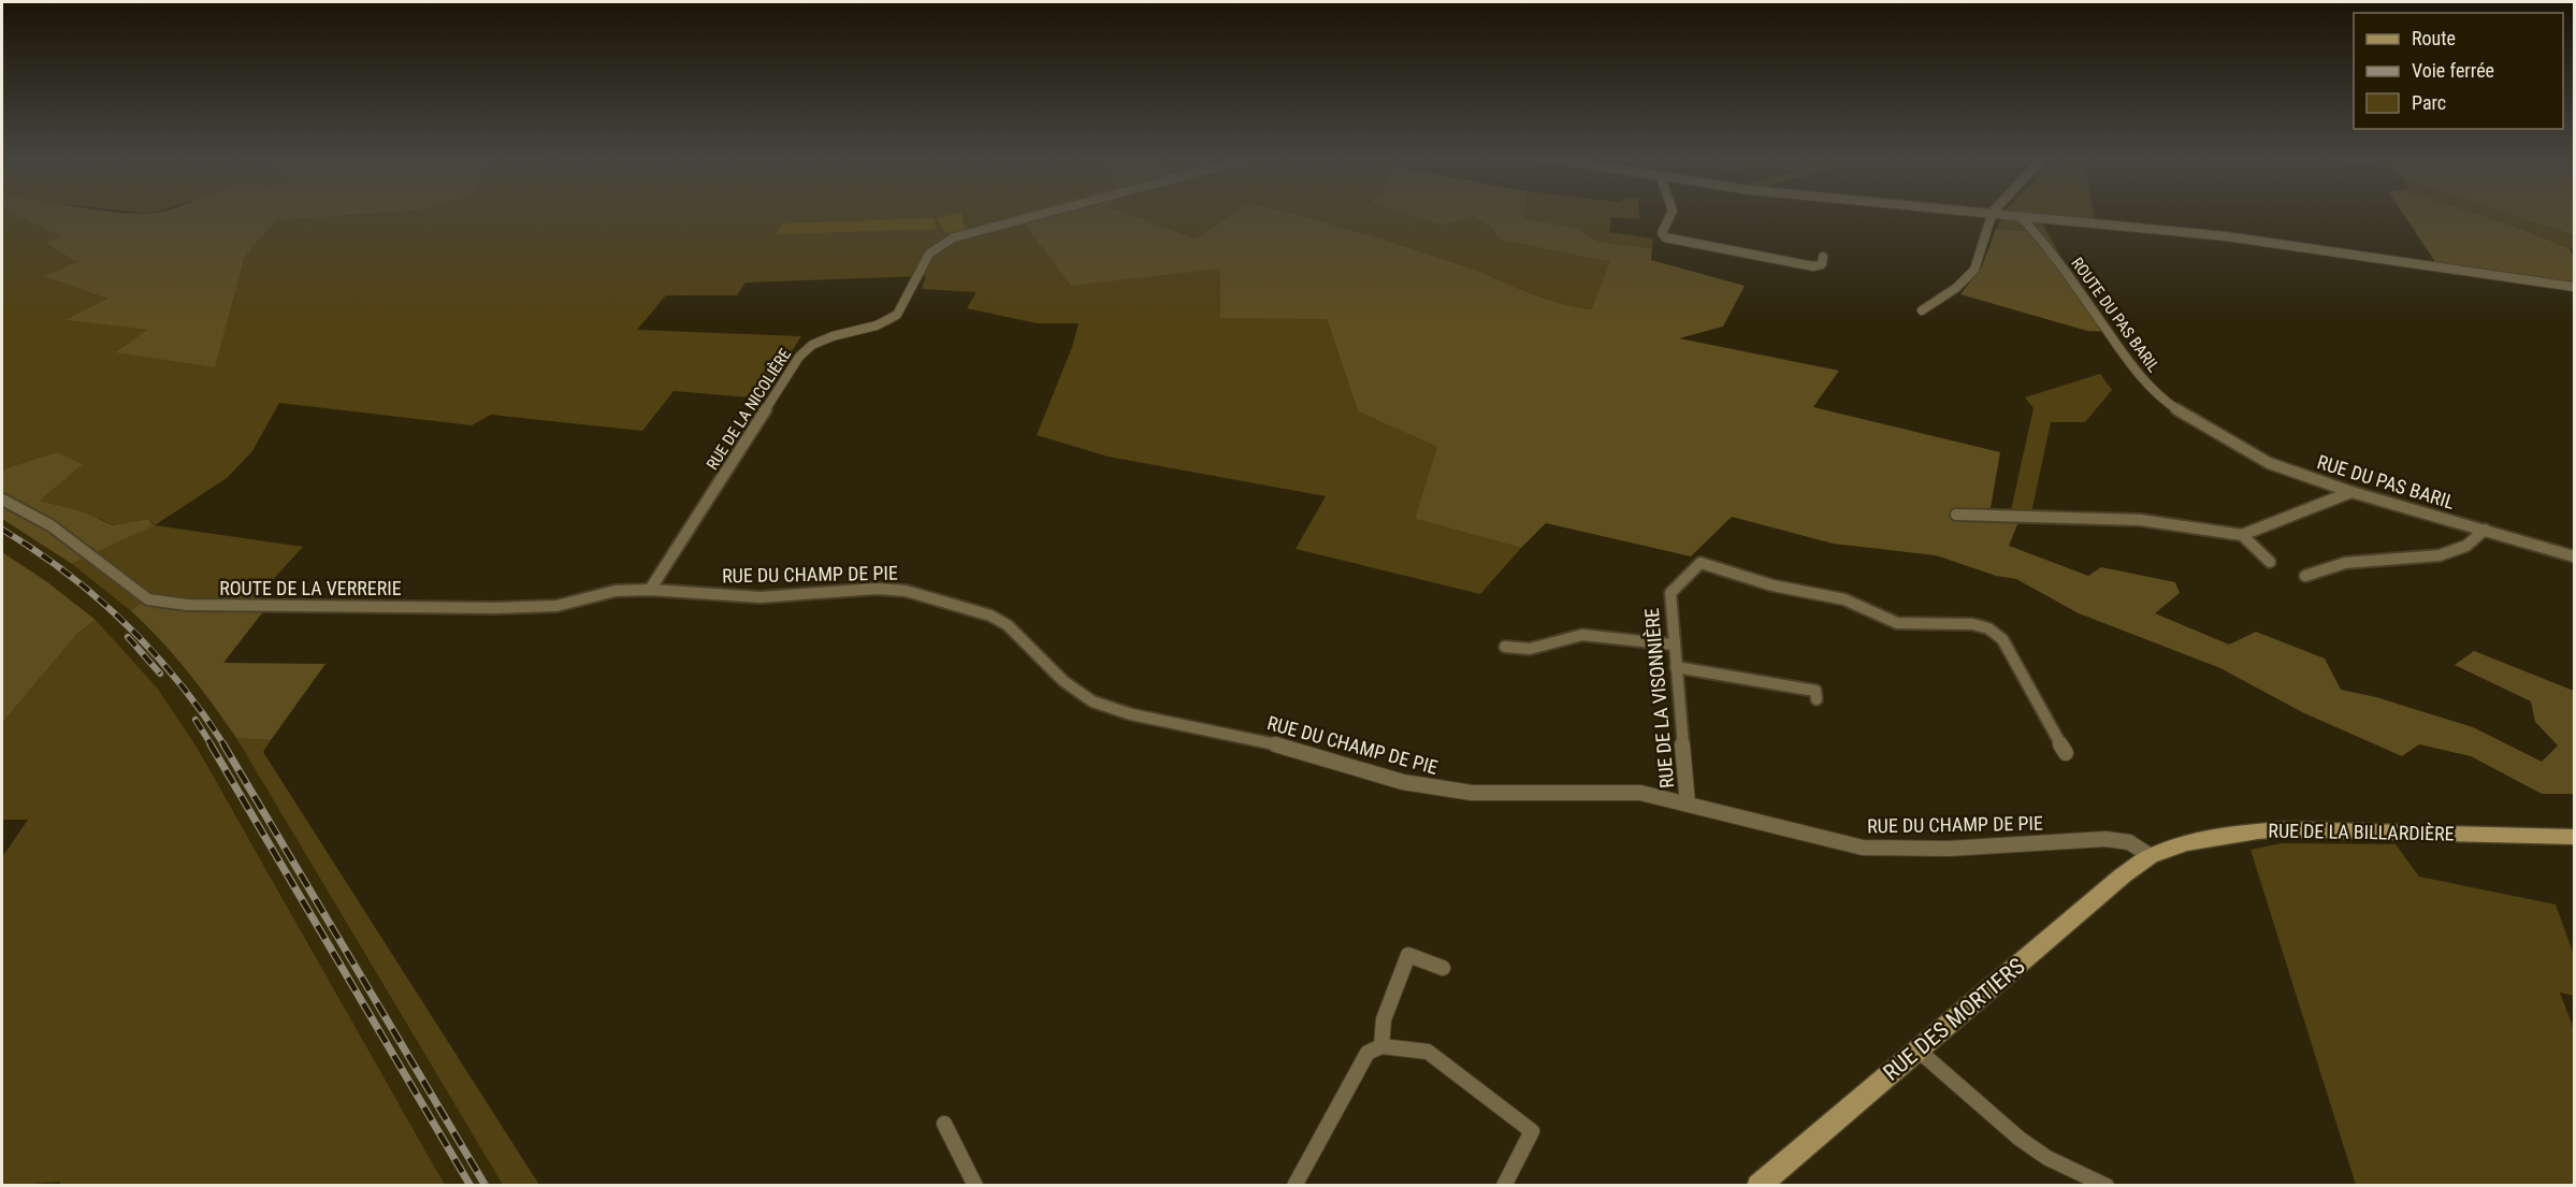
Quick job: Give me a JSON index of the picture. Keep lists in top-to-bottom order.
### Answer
{
  "streets": {
    "street": [
      "ROUTE DU PAS BARIL",
      "RUE DE LA NICOLIÈRE",
      "RUE DU PAS BARIL",
      "RUE DU CHAMP DE PIE",
      "ROUTE DE LA VERRERIE",
      "RUE DE LA VISONNIÈRE",
      "RUE DE LA BILLARDIÈRE",
      "RUE DES MORTIERS"
    ]
  },
  "crossings": [
    ["ROUTE DU PAS BARIL", "RUE DU PAS BARIL"],
    ["RUE DE LA NICOLIÈRE", "RUE DU CHAMP DE PIE"],
    ["RUE DE LA NICOLIÈRE", "ROUTE DE LA VERRERIE"],
    ["RUE DU CHAMP DE PIE", "ROUTE DE LA VERRERIE"],
    ["RUE DU CHAMP DE PIE", "RUE DE LA VISONNIÈRE"],
    ["RUE DU CHAMP DE PIE", "RUE DE LA BILLARDIÈRE"],
    ["RUE DU CHAMP DE PIE", "RUE DES MORTIERS"],
    ["RUE DE LA BILLARDIÈRE", "RUE DES MORTIERS"]
  ],
  "legend": ["Route", "Voie ferrée", "Parc"]
}
